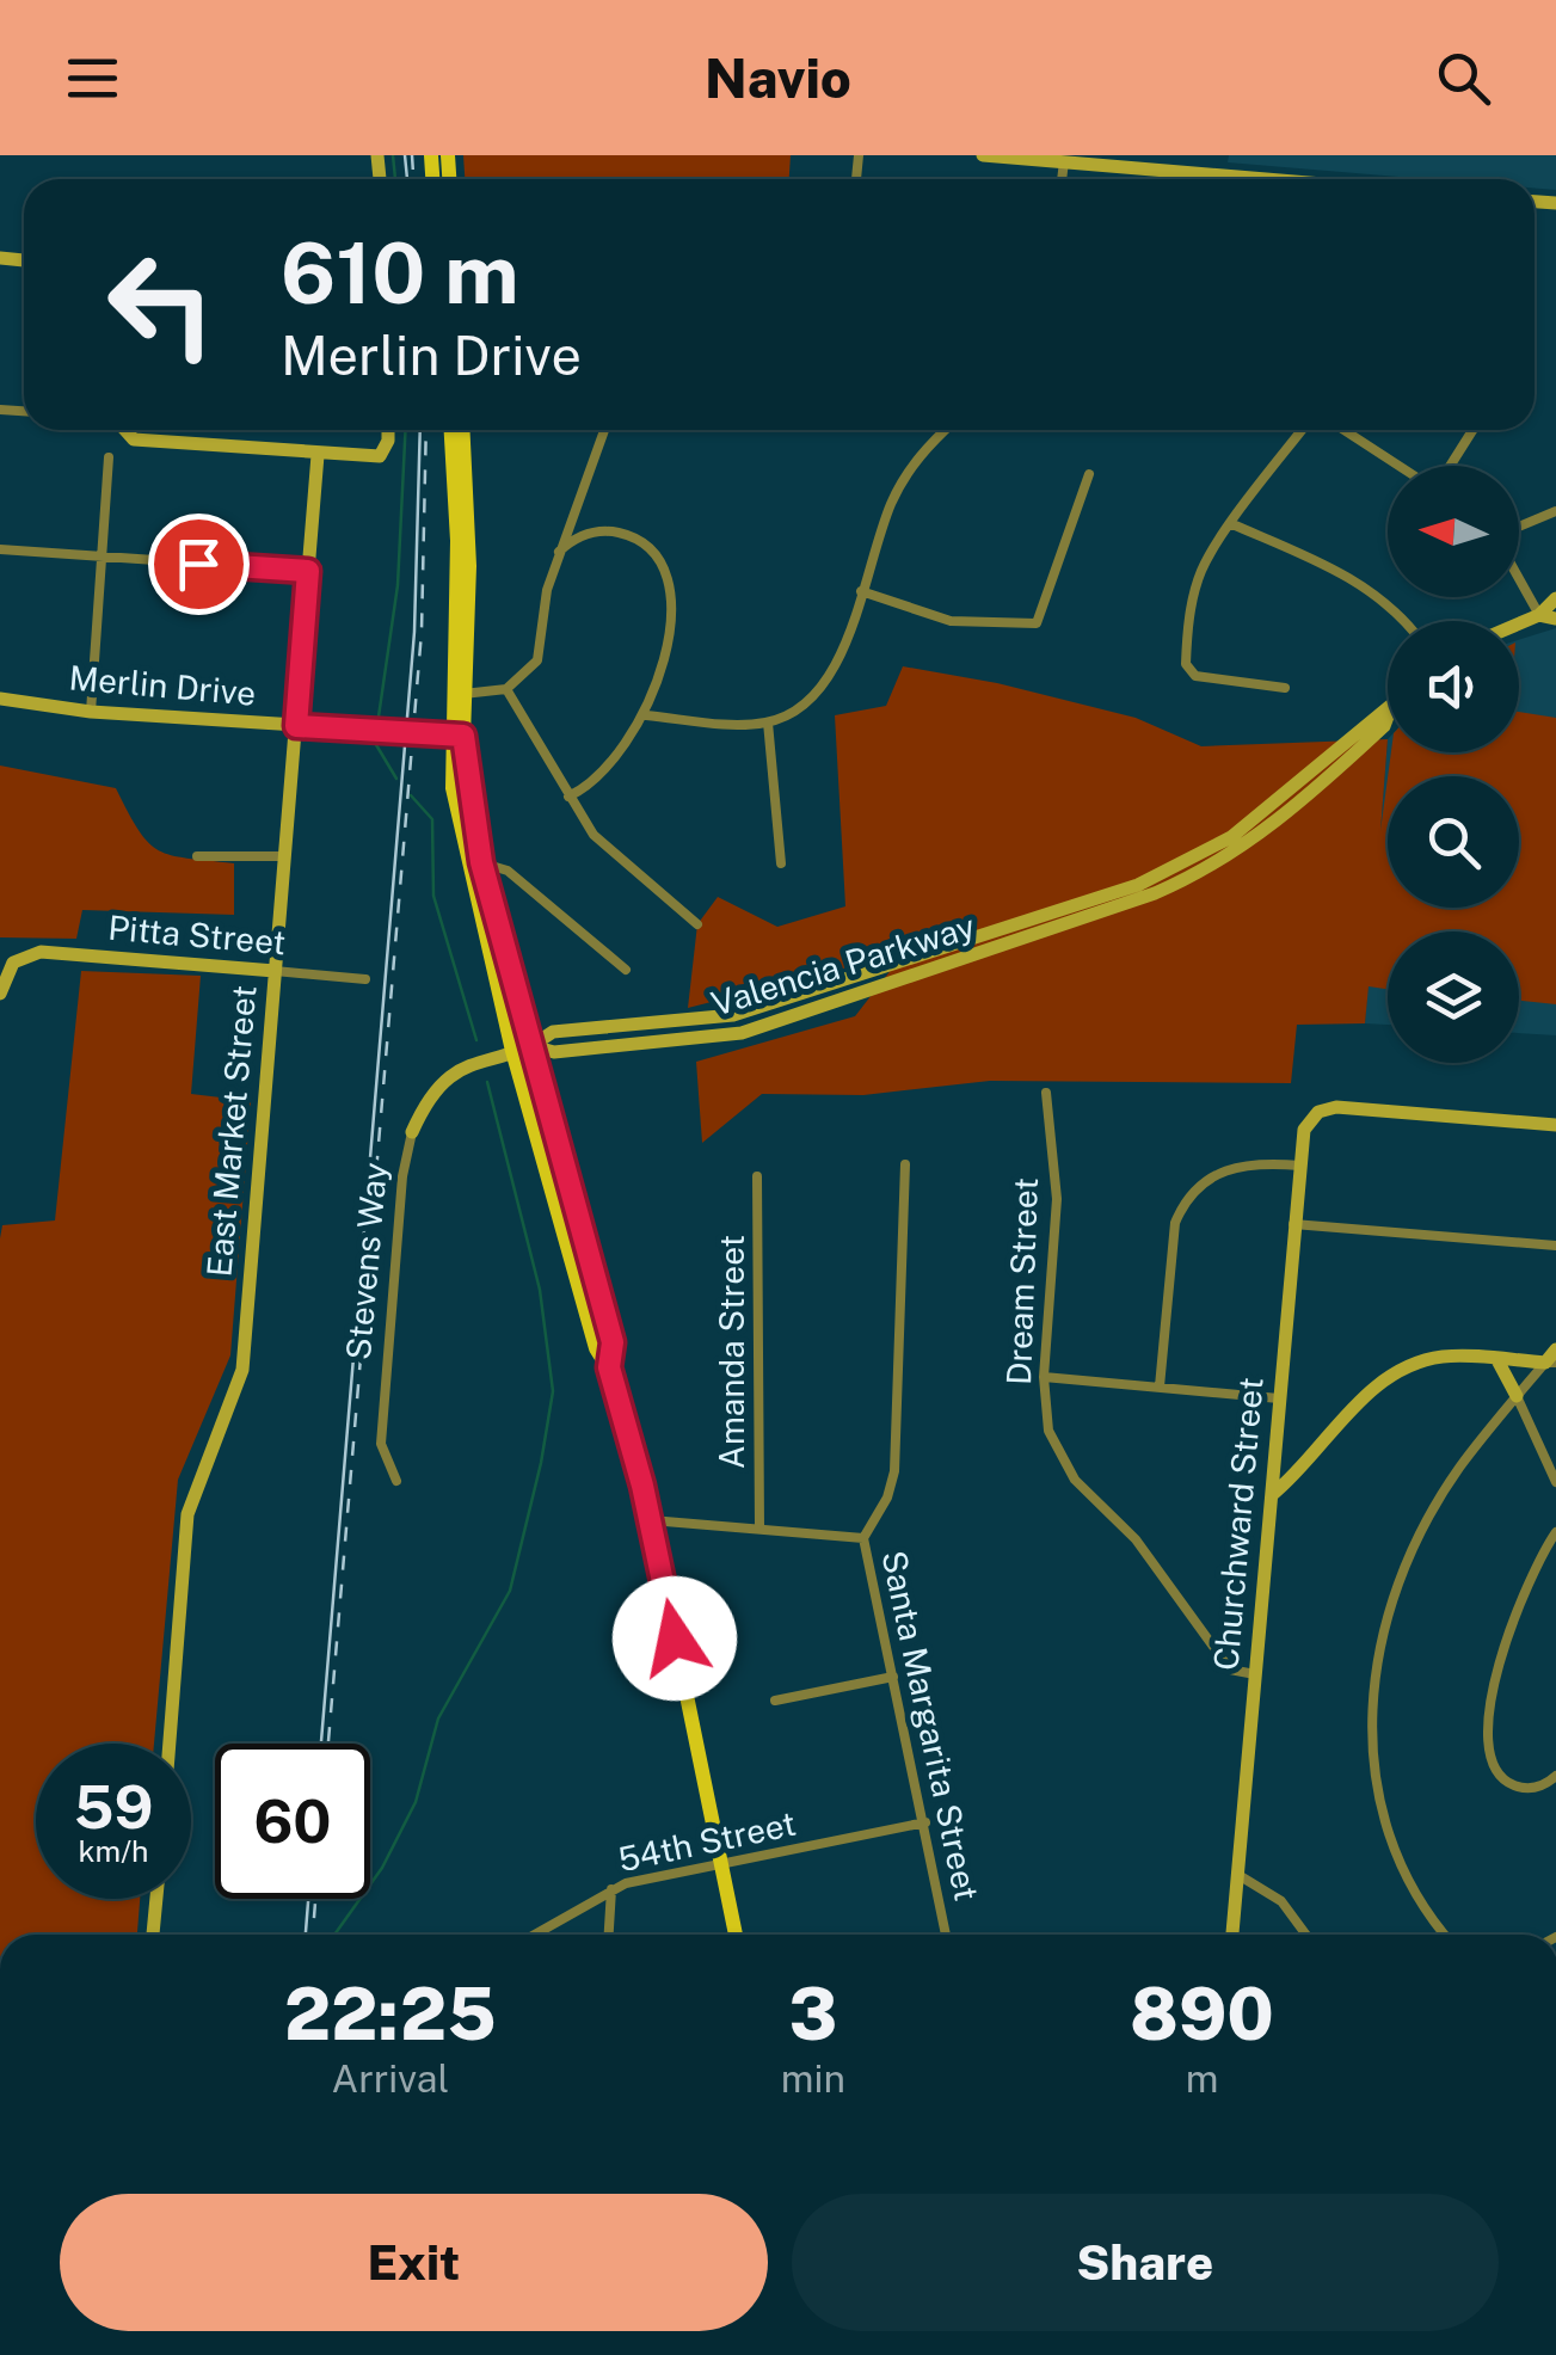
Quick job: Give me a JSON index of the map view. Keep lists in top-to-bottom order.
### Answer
{
  "streets": {
    "street": [
      "Merlin Drive",
      "Pitta Street",
      "Valencia Parkway",
      "East Market Street",
      "Stevens Way",
      "Dream Street",
      "Amanda Street",
      "Churchward Street",
      "Santa Margarita Street",
      "54th Street"
    ]
  },
  "crossings": [
    ["Merlin Drive", "East Market Street"],
    ["Pitta Street", "East Market Street"],
    ["Valencia Parkway", "Stevens Way"],
    ["Dream Street", "Churchward Street"],
    ["Santa Margarita Street", "54th Street"]
  ],
  "north": "left",
  "page": {
    "header": "Navio",
    "turn": ["610 m", "Merlin Drive"],
    "speed": "59 km/h",
    "limit": "60",
    "eta": [
      "22:25",
      "Arrival",
      "3",
      "min",
      "890",
      "m"
    ],
    "buttons": ["Exit", "Share"]
  }
}
